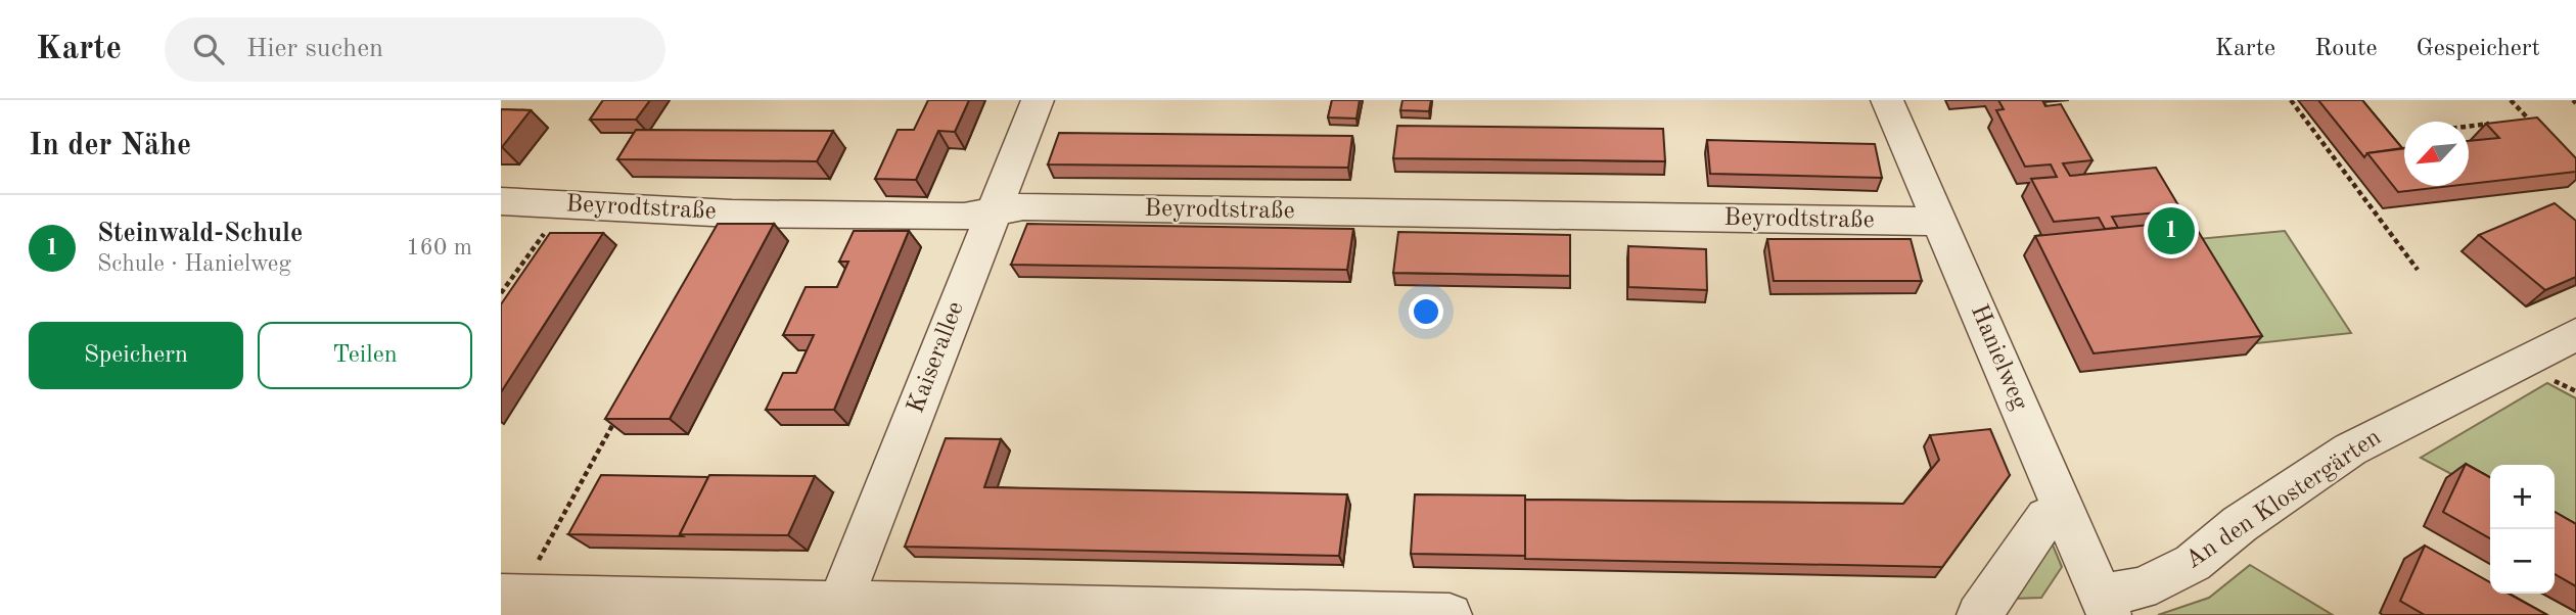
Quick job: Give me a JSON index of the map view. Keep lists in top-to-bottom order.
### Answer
{
  "streets": {
    "street": [
      "Beyrodtstraße",
      "Kaiserallee",
      "Hanielweg",
      "An den Klostergärten"
    ]
  },
  "crossings": [
    ["Beyrodtstraße", "Kaiserallee"],
    ["Beyrodtstraße", "Hanielweg"],
    ["Hanielweg", "An den Klostergärten"]
  ],
  "north": "bottom left",
  "page": {
    "header": "Karte",
    "search": "Hier suchen",
    "nav": ["Karte", "Route", "Gespeichert"],
    "heading": "In der Nähe",
    "list": [
      {
        "mark": "1",
        "name": "Steinwald-Schule",
        "note": "Schule · Hanielweg",
        "value": "160 m"
      }
    ],
    "pins": "1",
    "buttons": ["Speichern", "Teilen"],
    "map_buttons": ["+", "−"]
  }
}
